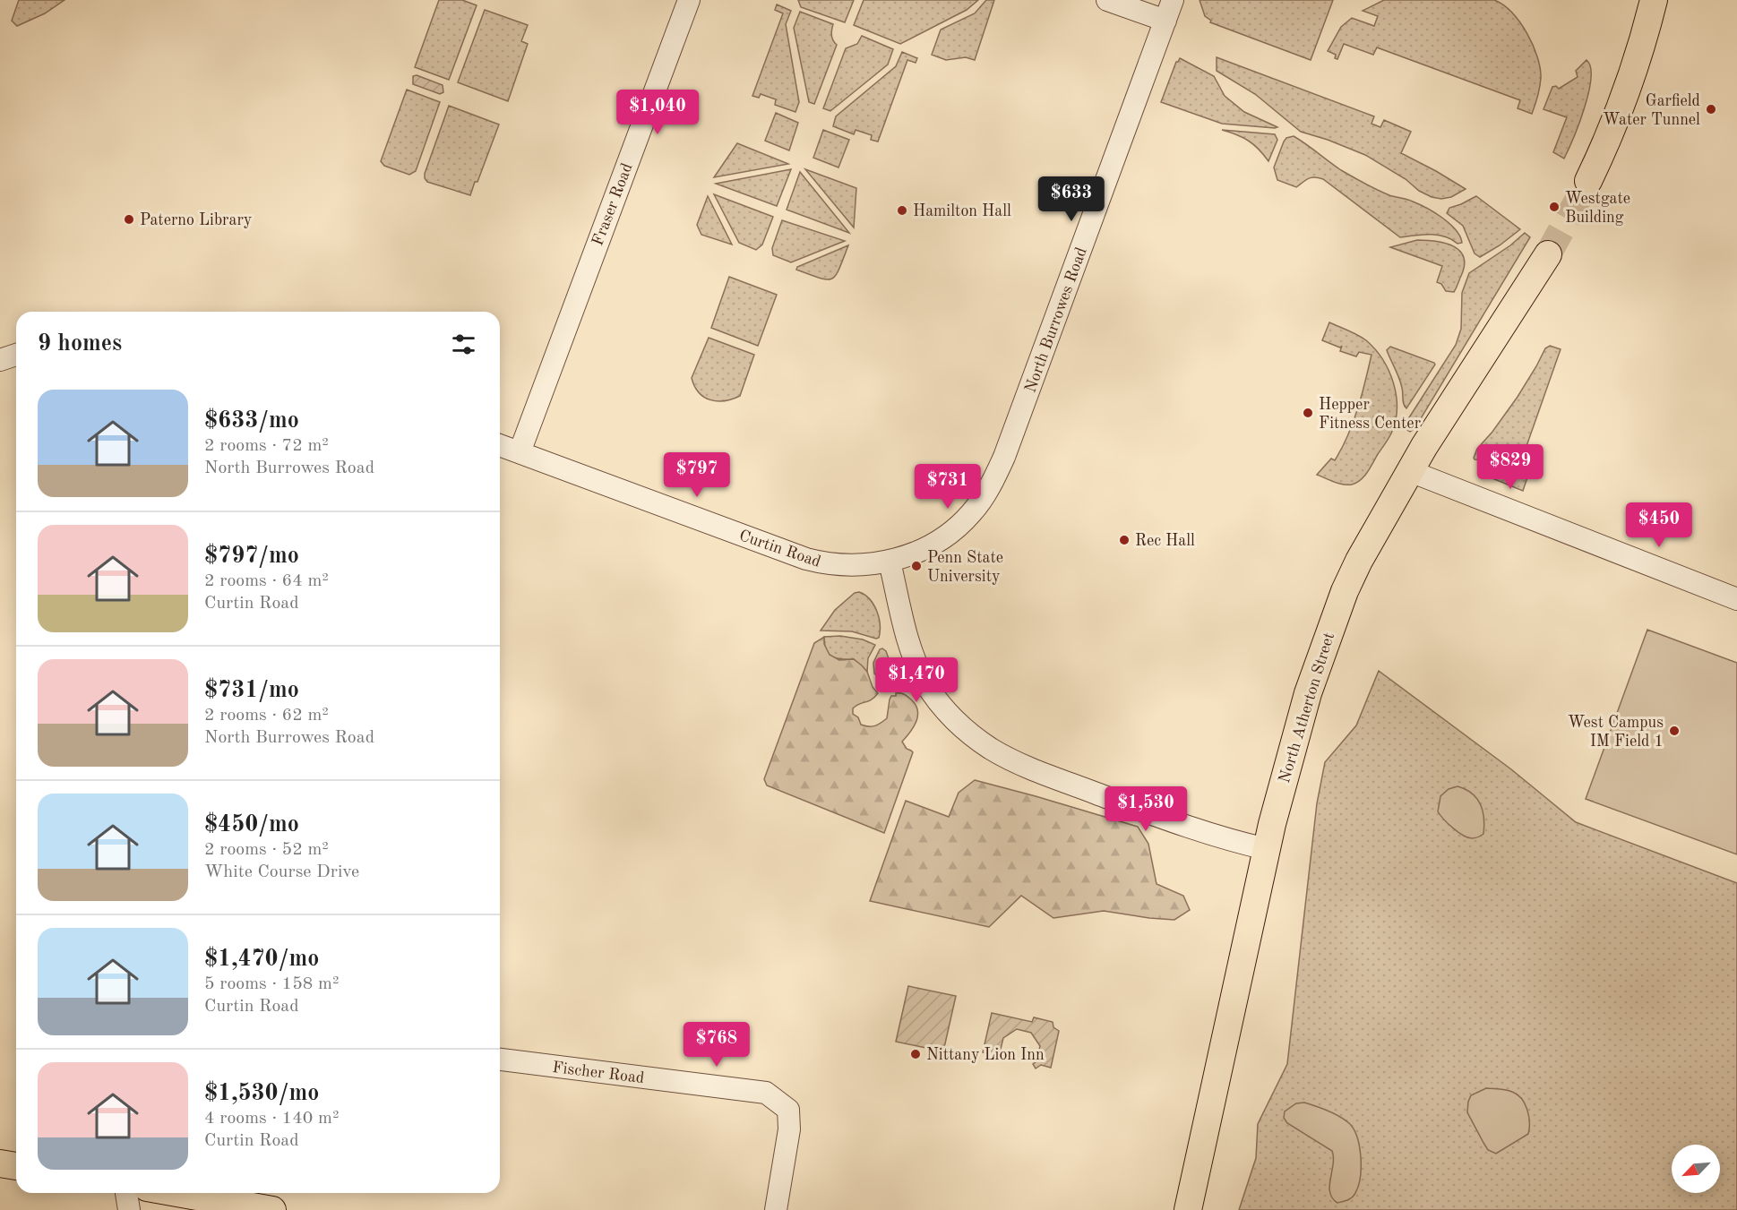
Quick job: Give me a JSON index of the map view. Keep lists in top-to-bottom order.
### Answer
{
  "streets": {
    "main road": ["North Atherton Street"],
    "street": [
      "Fraser Road",
      "North Burrowes Road",
      "Curtin Road",
      "Fischer Road"
    ]
  },
  "crossings": [
    ["Fraser Road", "Curtin Road"],
    ["North Burrowes Road", "Curtin Road"]
  ],
  "places": [
    "Garfield Water Tunnel",
    "Westgate Building",
    "Hamilton Hall",
    "Paterno Library",
    "Hepper Fitness Center",
    "Rec Hall",
    "Penn State University",
    "West Campus IM Field 1",
    "Nittany Lion Inn"
  ],
  "north": "bottom left",
  "page": {
    "price": [
      "$1,040",
      "$633",
      "$829",
      "$797",
      "$731",
      "$450",
      "$1,470",
      "$1,530",
      "$768"
    ],
    "heading": "9 homes",
    "list": [
      {
        "name": "$633/mo",
        "note": "2 rooms · 72 m² · North Burrowes Road"
      },
      {
        "name": "$797/mo",
        "note": "2 rooms · 64 m² · Curtin Road"
      },
      {
        "name": "$731/mo",
        "note": "2 rooms · 62 m² · North Burrowes Road"
      },
      {
        "name": "$450/mo",
        "note": "2 rooms · 52 m² · White Course Drive"
      },
      {
        "name": "$1,470/mo",
        "note": "5 rooms · 158 m² · Curtin Road"
      },
      {
        "name": "$1,530/mo",
        "note": "4 rooms · 140 m² · Curtin Road"
      }
    ]
  }
}
